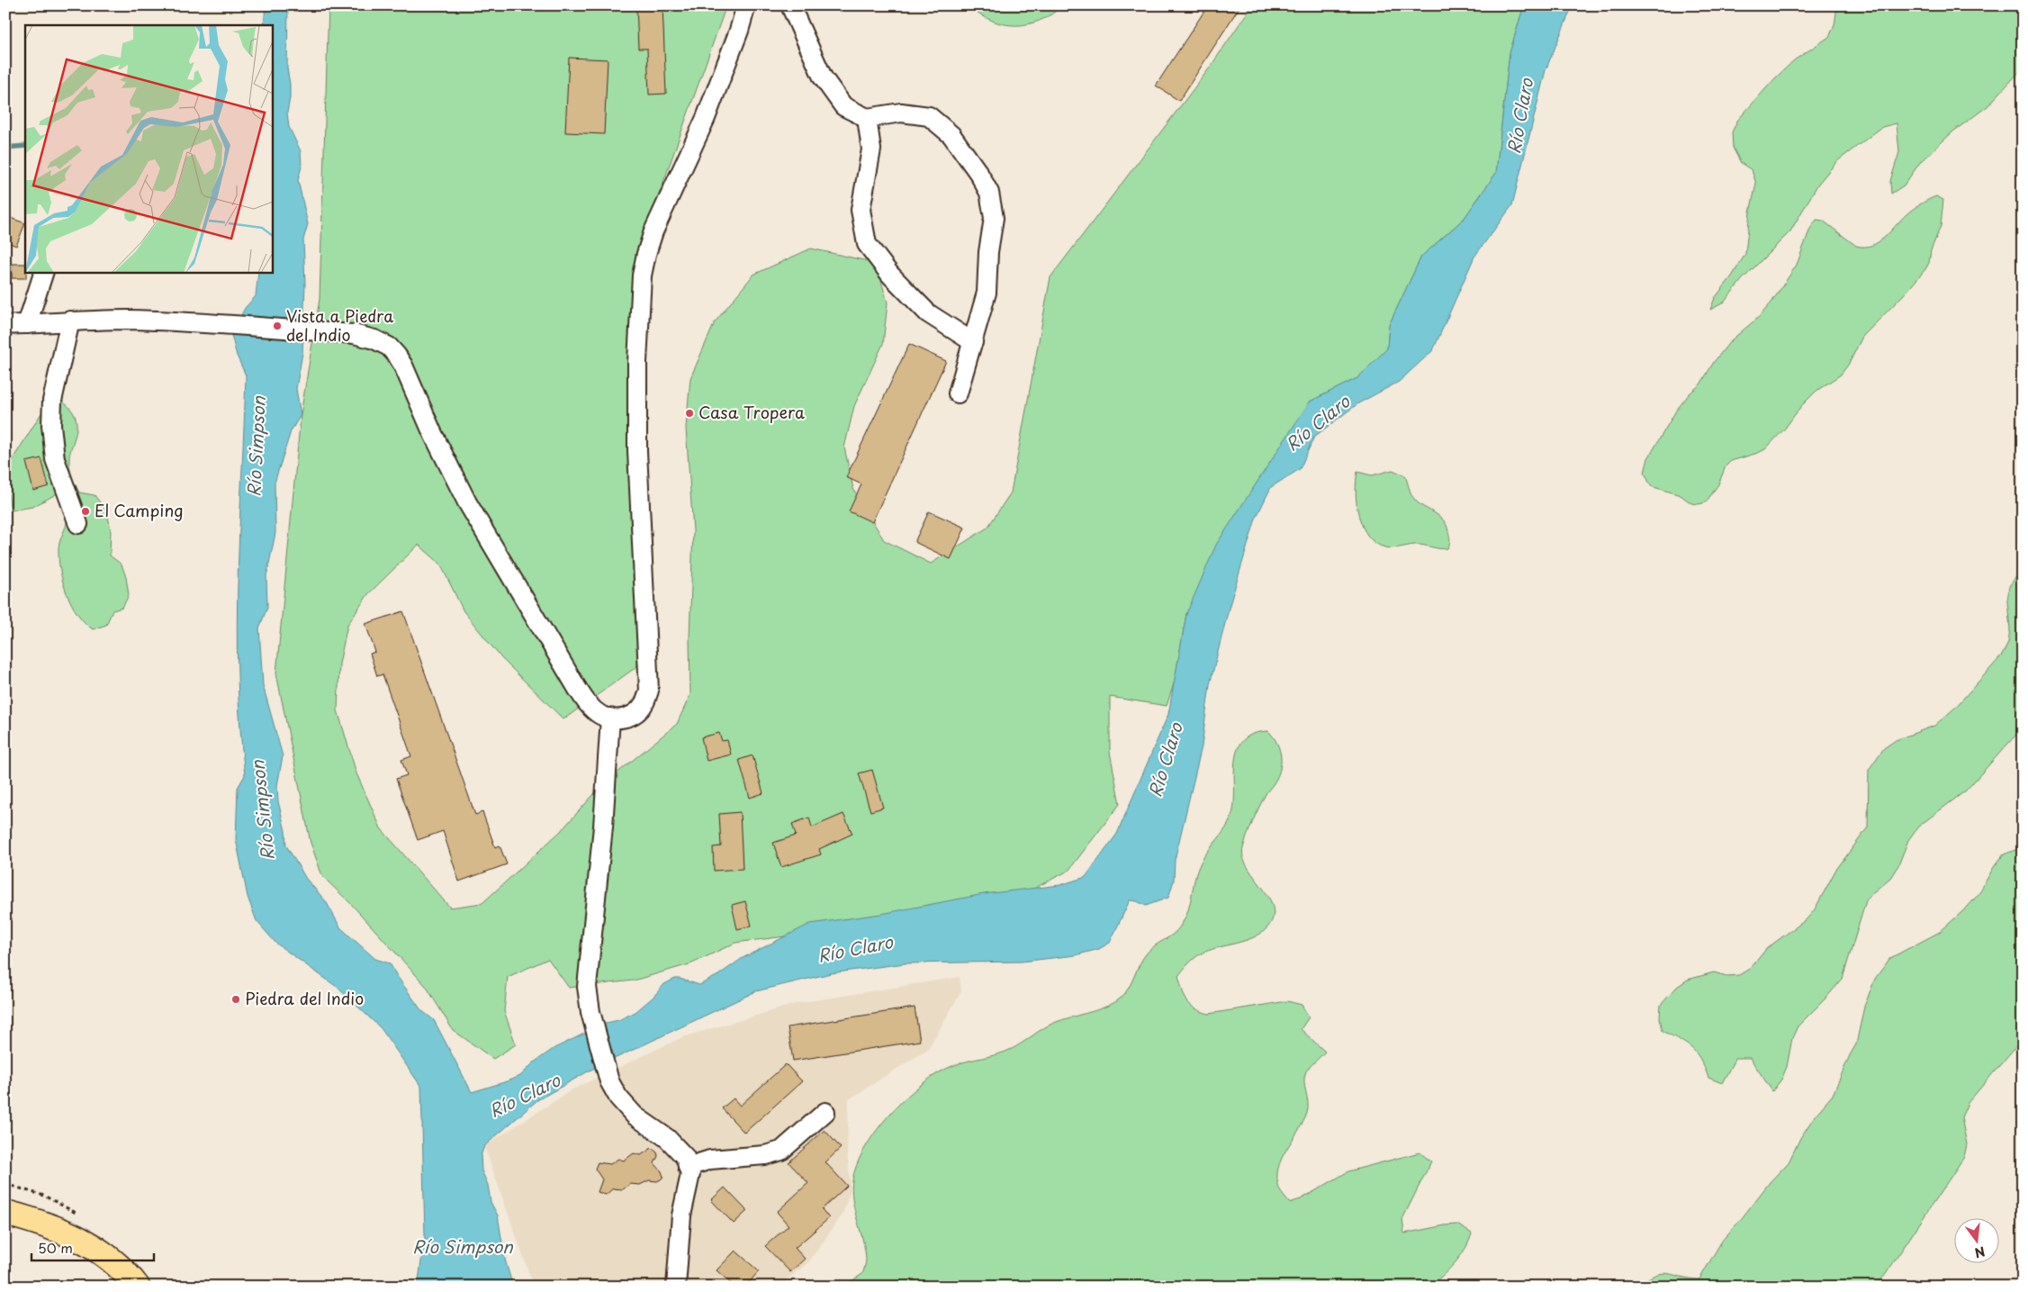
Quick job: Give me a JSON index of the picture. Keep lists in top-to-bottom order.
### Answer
{
  "water": ["Río Claro", "Río Simpson"],
  "places": [
    "Vista a Piedra del Indio",
    "Casa Tropera",
    "El Camping",
    "Piedra del Indio"
  ],
  "scale_bar": "50 m",
  "north": "bottom"
}
